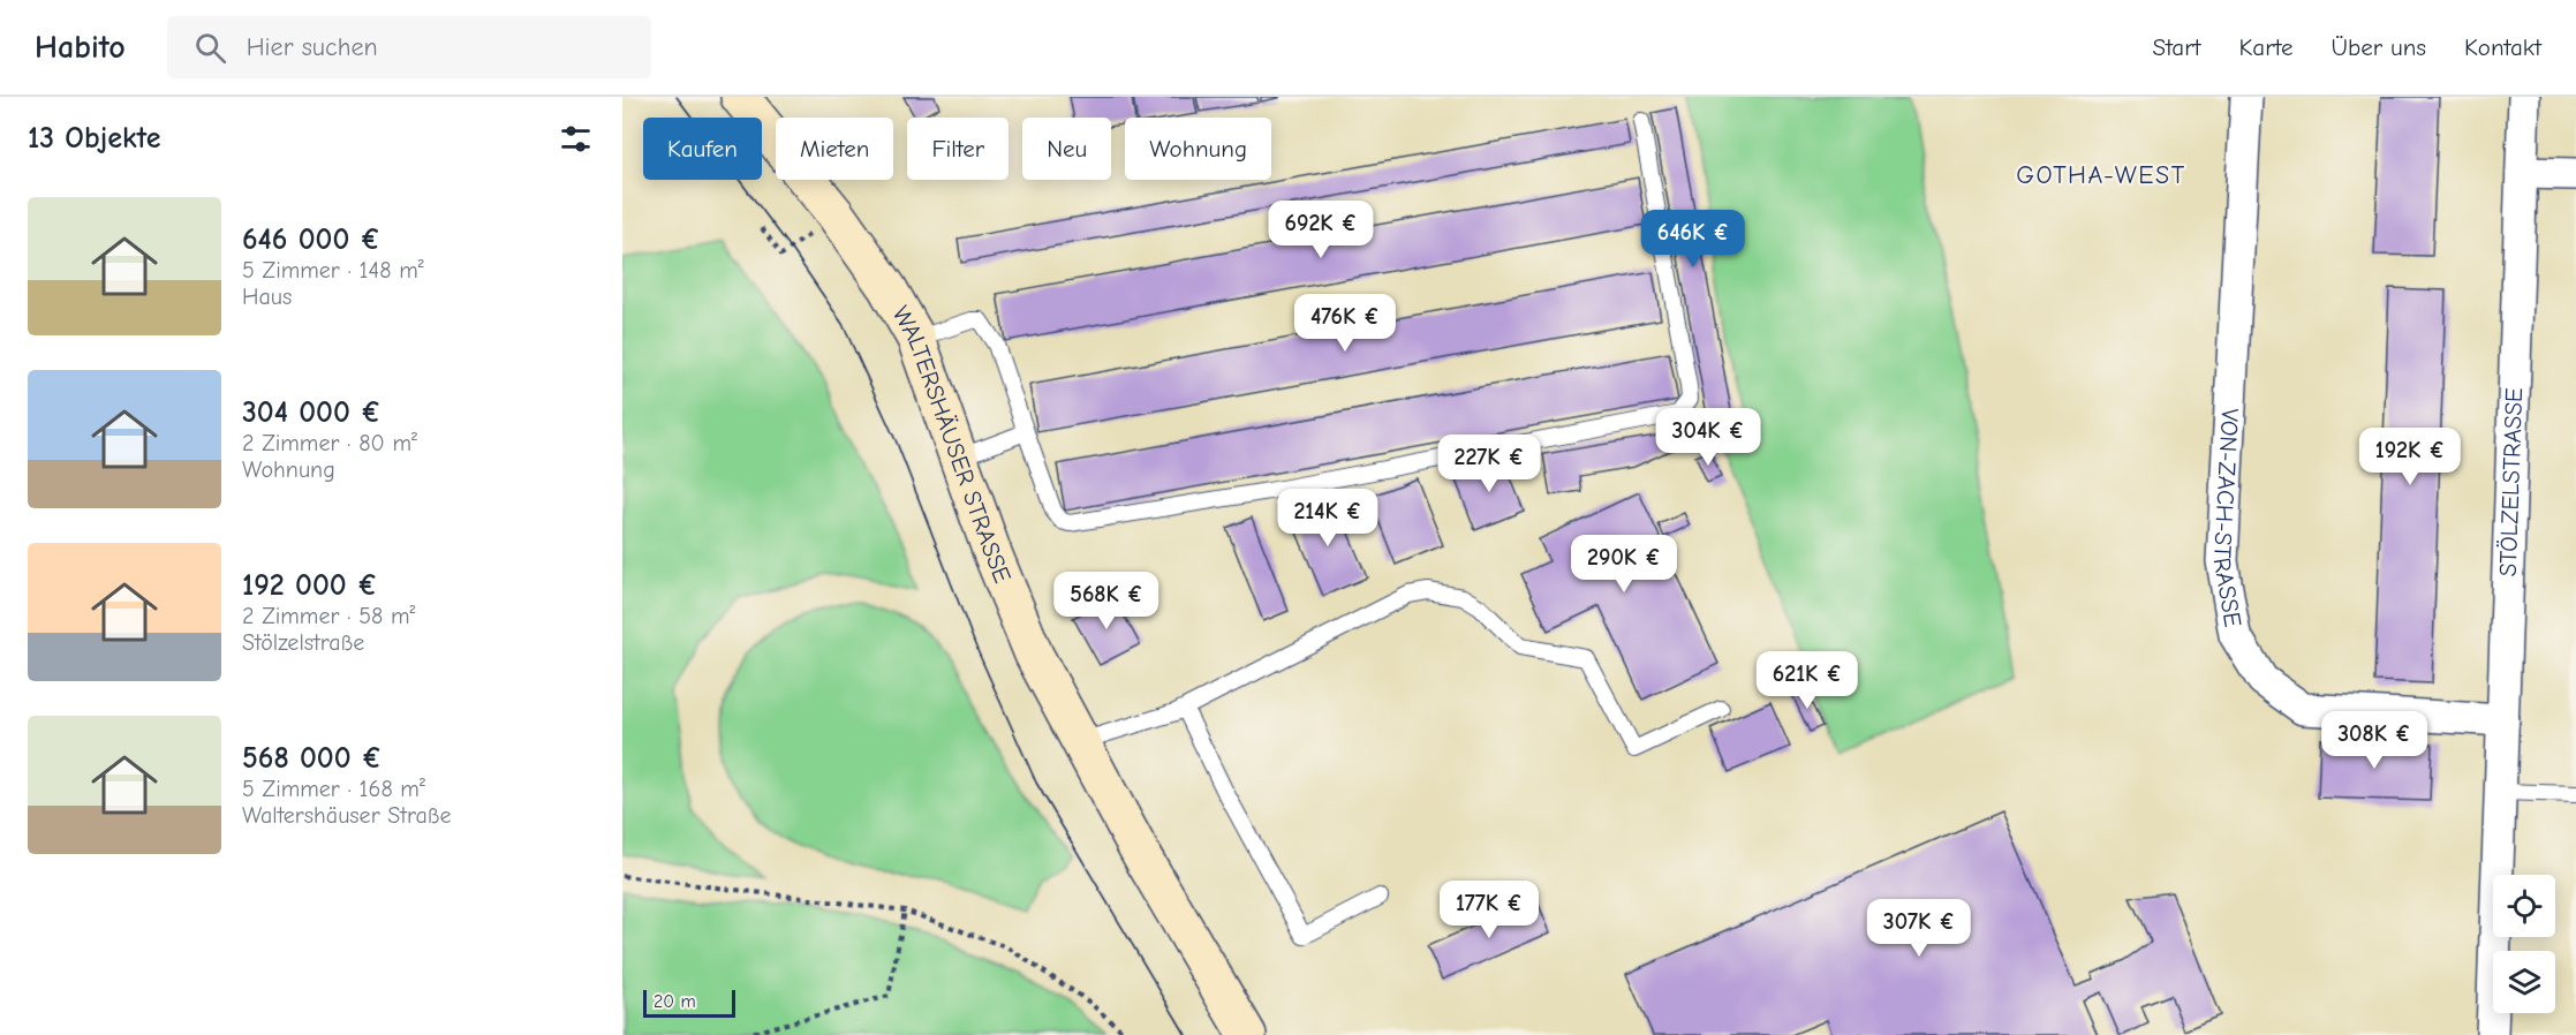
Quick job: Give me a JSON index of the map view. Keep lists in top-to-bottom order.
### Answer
{
  "streets": {
    "main road": ["WALTERSHÄUSER STRASSE"],
    "street": ["STÖLZELSTRASSE", "VON-ZACH-STRASSE"]
  },
  "crossings": [
    ["STÖLZELSTRASSE", "VON-ZACH-STRASSE"]
  ],
  "districts": ["GOTHA-WEST"],
  "scale_bar": "20 m",
  "page": {
    "header": "Habito",
    "search": "Hier suchen",
    "nav": [
      "Start",
      "Karte",
      "Über uns",
      "Kontakt"
    ],
    "heading": "13 Objekte",
    "chip": [
      "Kaufen",
      "Mieten",
      "Filter",
      "Neu",
      "Wohnung"
    ],
    "list": [
      {
        "name": "646 000 €",
        "note": "5 Zimmer · 148 m² · Haus"
      },
      {
        "name": "304 000 €",
        "note": "2 Zimmer · 80 m² · Wohnung"
      },
      {
        "name": "192 000 €",
        "note": "2 Zimmer · 58 m² · Stölzelstraße"
      },
      {
        "name": "568 000 €",
        "note": "5 Zimmer · 168 m² · Waltershäuser Straße"
      }
    ],
    "price": [
      "692K €",
      "646K €",
      "476K €",
      "304K €",
      "192K €",
      "227K €",
      "214K €",
      "290K €",
      "568K €",
      "621K €",
      "308K €",
      "177K €",
      "307K €"
    ],
    "scale": "20 m"
  }
}
